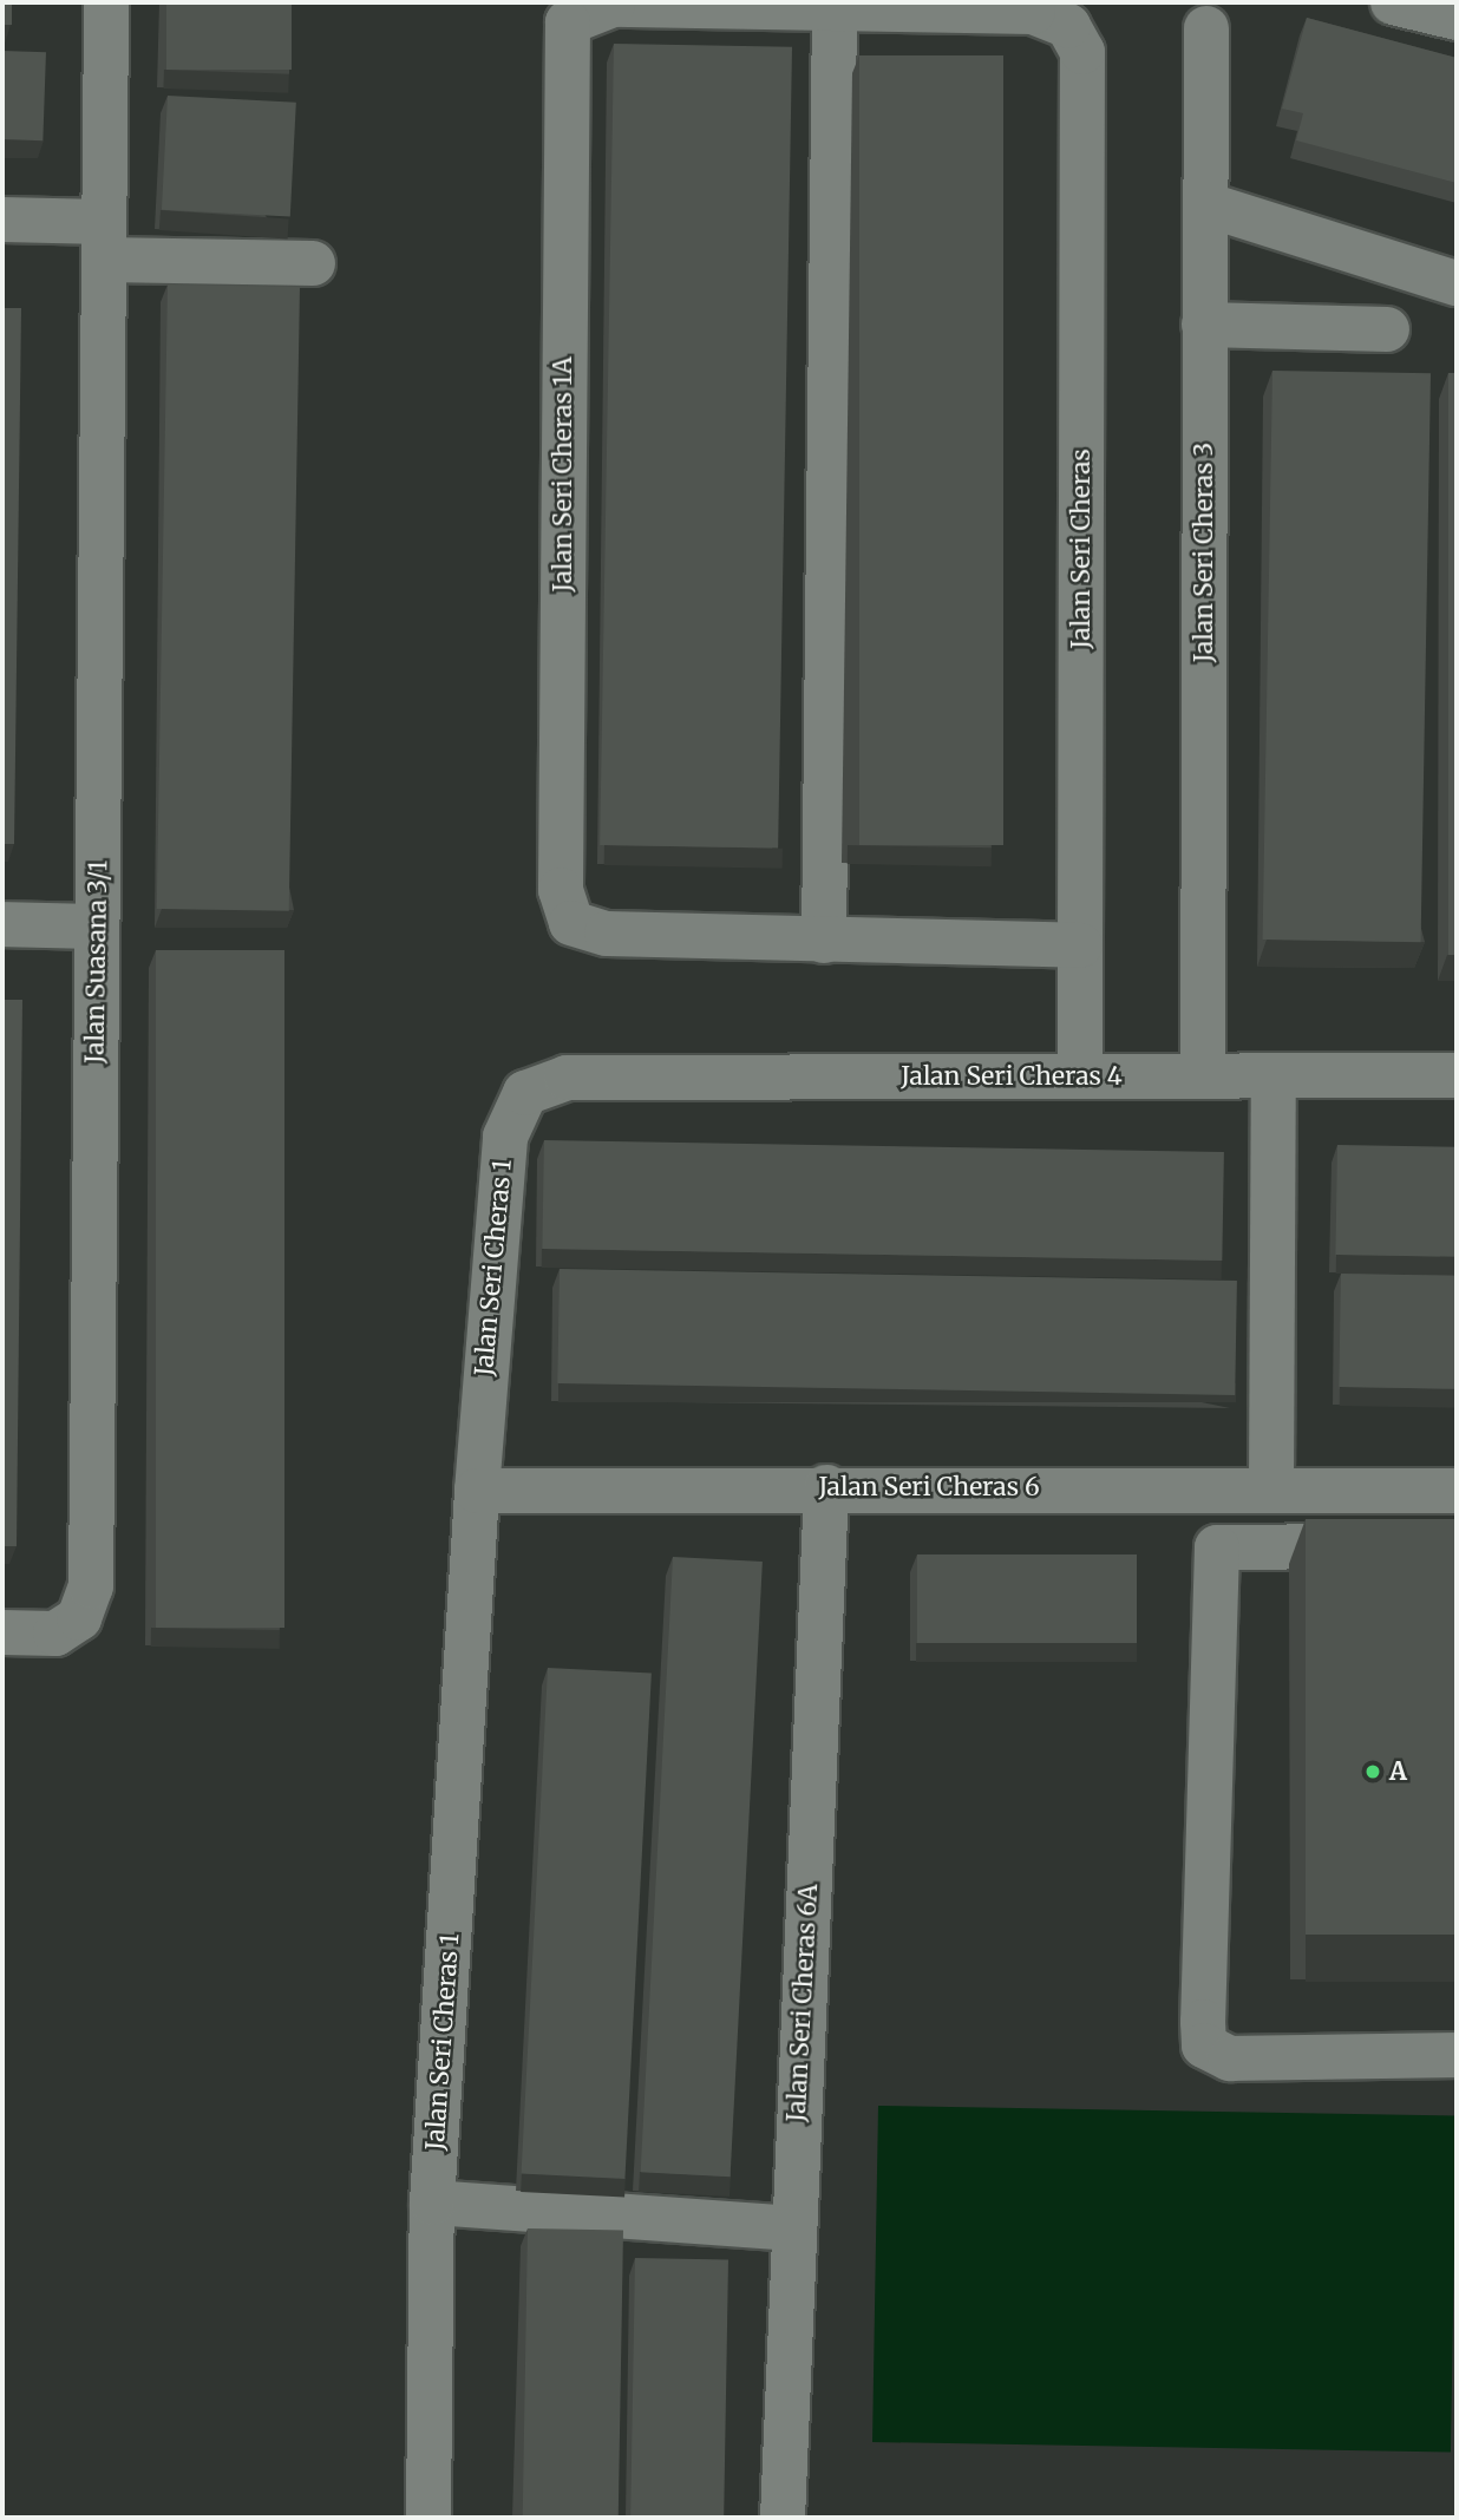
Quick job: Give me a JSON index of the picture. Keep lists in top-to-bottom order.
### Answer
{
  "streets": {
    "street": [
      "Jalan Seri Cheras 1A",
      "Jalan Seri Cheras",
      "Jalan Seri Cheras 3",
      "Jalan Suasana 3/1",
      "Jalan Seri Cheras 4",
      "Jalan Seri Cheras 1",
      "Jalan Seri Cheras 6",
      "Jalan Seri Cheras 6A"
    ]
  },
  "crossings": [
    ["Jalan Seri Cheras 1A", "Jalan Seri Cheras"],
    ["Jalan Seri Cheras", "Jalan Seri Cheras 4"],
    ["Jalan Seri Cheras 3", "Jalan Seri Cheras 4"],
    ["Jalan Seri Cheras 4", "Jalan Seri Cheras 1"],
    ["Jalan Seri Cheras 1", "Jalan Seri Cheras 6"],
    ["Jalan Seri Cheras 6", "Jalan Seri Cheras 6A"]
  ],
  "places": ["A"]
}
